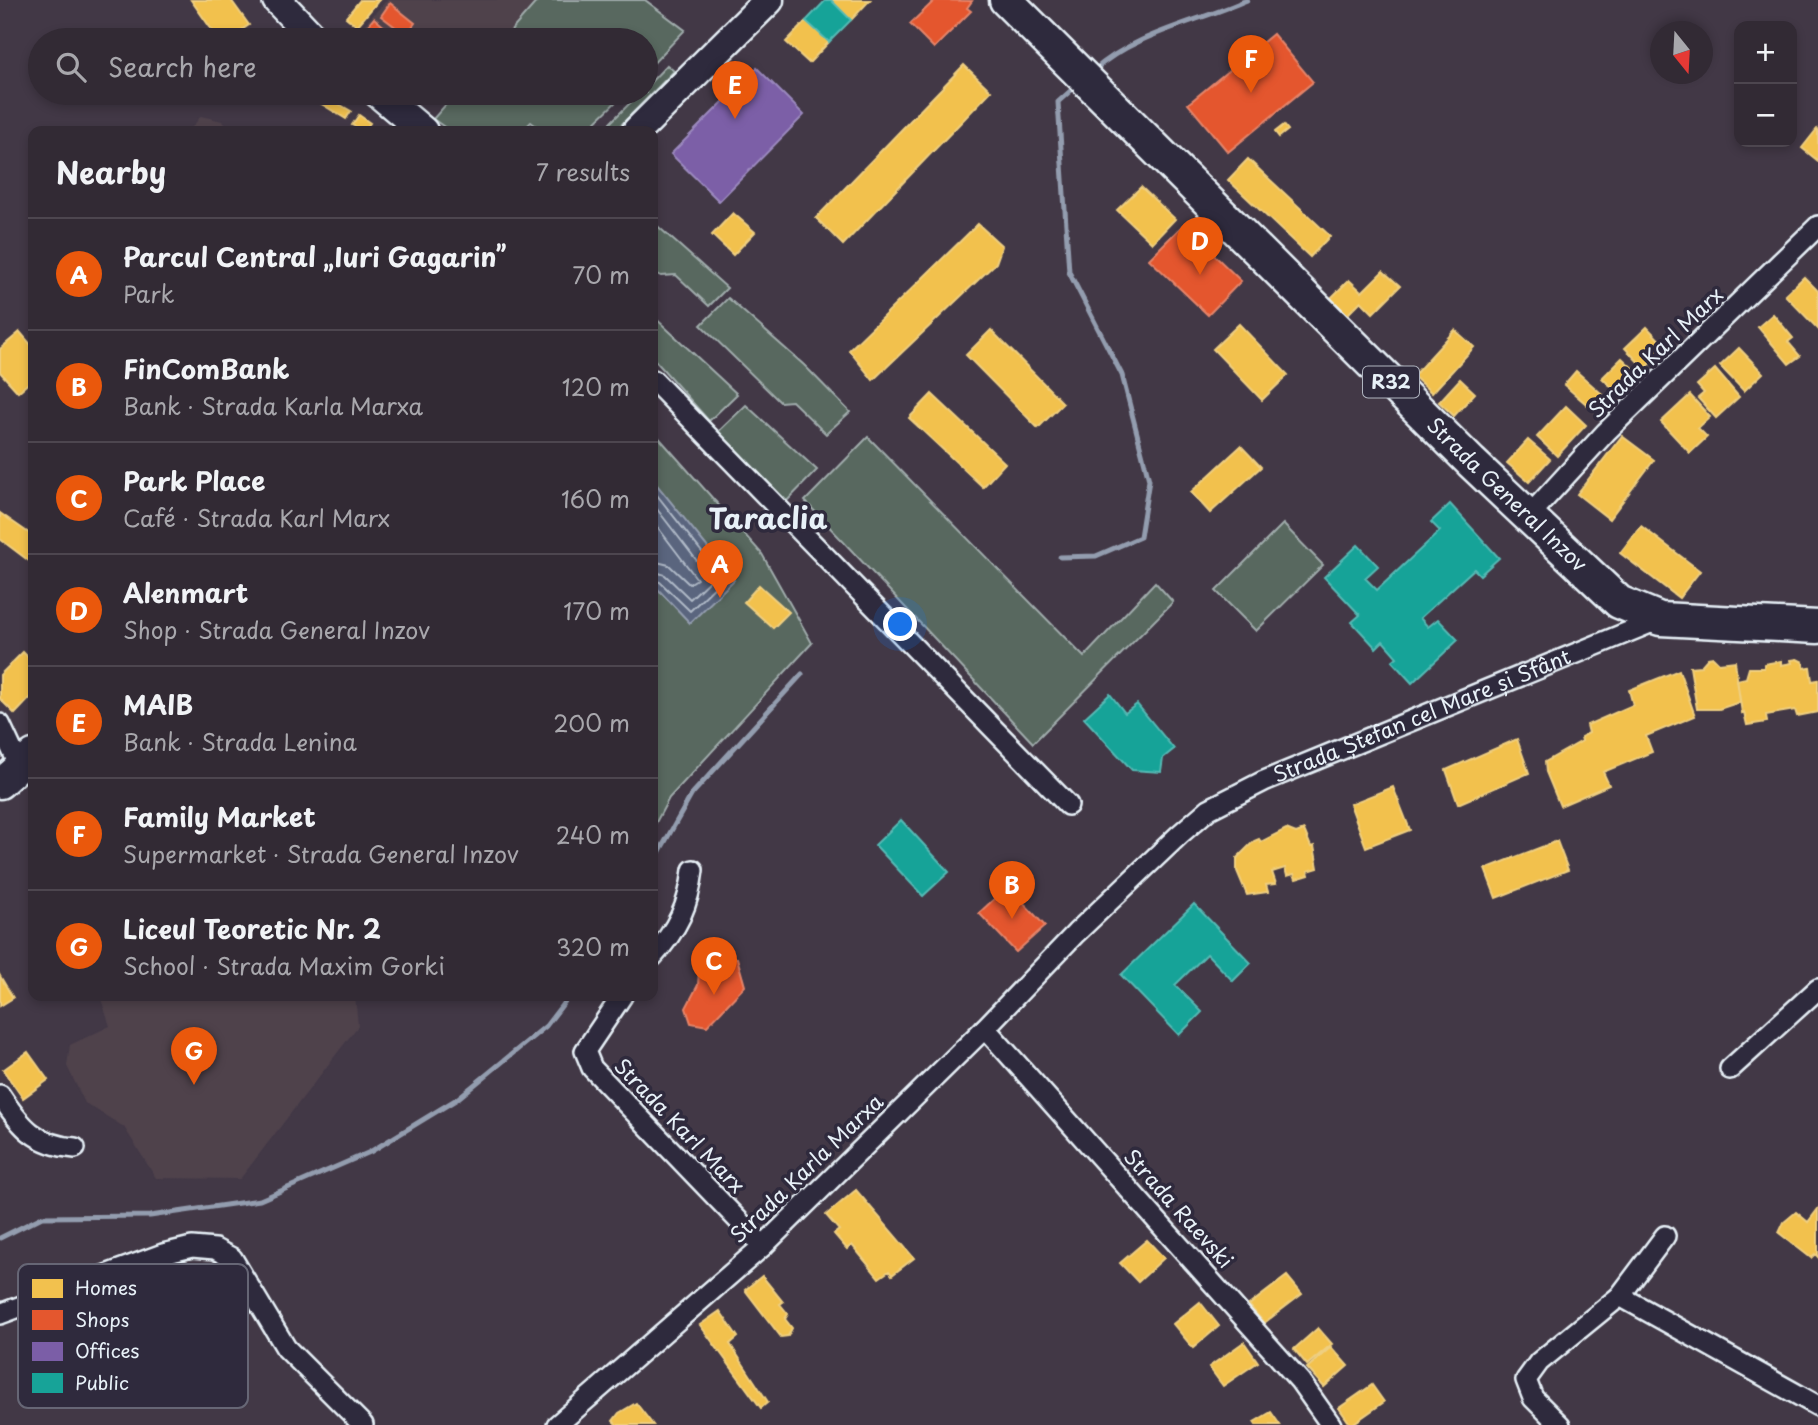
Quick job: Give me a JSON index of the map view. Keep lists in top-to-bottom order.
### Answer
{
  "streets": {
    "main road": ["R32", "Strada General Inzov", "Strada Ștefan cel Mare și Sfânt"],
    "street": ["Strada Karl Marx", "Strada Karla Marxa", "Strada Raevski"]
  },
  "crossings": [
    ["Strada Karl Marx", "Strada General Inzov"],
    ["Strada Karl Marx", "Strada Karla Marxa"],
    ["Strada General Inzov", "Strada Ștefan cel Mare și Sfânt"],
    ["Strada Ștefan cel Mare și Sfânt", "Strada Karla Marxa"],
    ["Strada Karla Marxa", "Strada Raevski"]
  ],
  "districts": ["Taraclia"],
  "legend": [
    "Homes",
    "Shops",
    "Offices",
    "Public"
  ],
  "north": "bottom",
  "page": {
    "map_buttons": ["+", "−"],
    "search": "Search here",
    "pins": [
      "F",
      "E",
      "D",
      "A",
      "B",
      "C",
      "G"
    ],
    "heading": ["Nearby", "7 results"],
    "list": [
      {
        "mark": "A",
        "name": "Parcul Central „Iuri Gagarin”",
        "note": "Park",
        "value": "70 m"
      },
      {
        "mark": "B",
        "name": "FinComBank",
        "note": "Bank · Strada Karla Marxa",
        "value": "120 m"
      },
      {
        "mark": "C",
        "name": "Park Place",
        "note": "Café · Strada Karl Marx",
        "value": "160 m"
      },
      {
        "mark": "D",
        "name": "Alenmart",
        "note": "Shop · Strada General Inzov",
        "value": "170 m"
      },
      {
        "mark": "E",
        "name": "MAIB",
        "note": "Bank · Strada Lenina",
        "value": "200 m"
      },
      {
        "mark": "F",
        "name": "Family Market",
        "note": "Supermarket · Strada General Inzov",
        "value": "240 m"
      },
      {
        "mark": "G",
        "name": "Liceul Teoretic Nr. 2",
        "note": "School · Strada Maxim Gorki",
        "value": "320 m"
      }
    ]
  }
}
